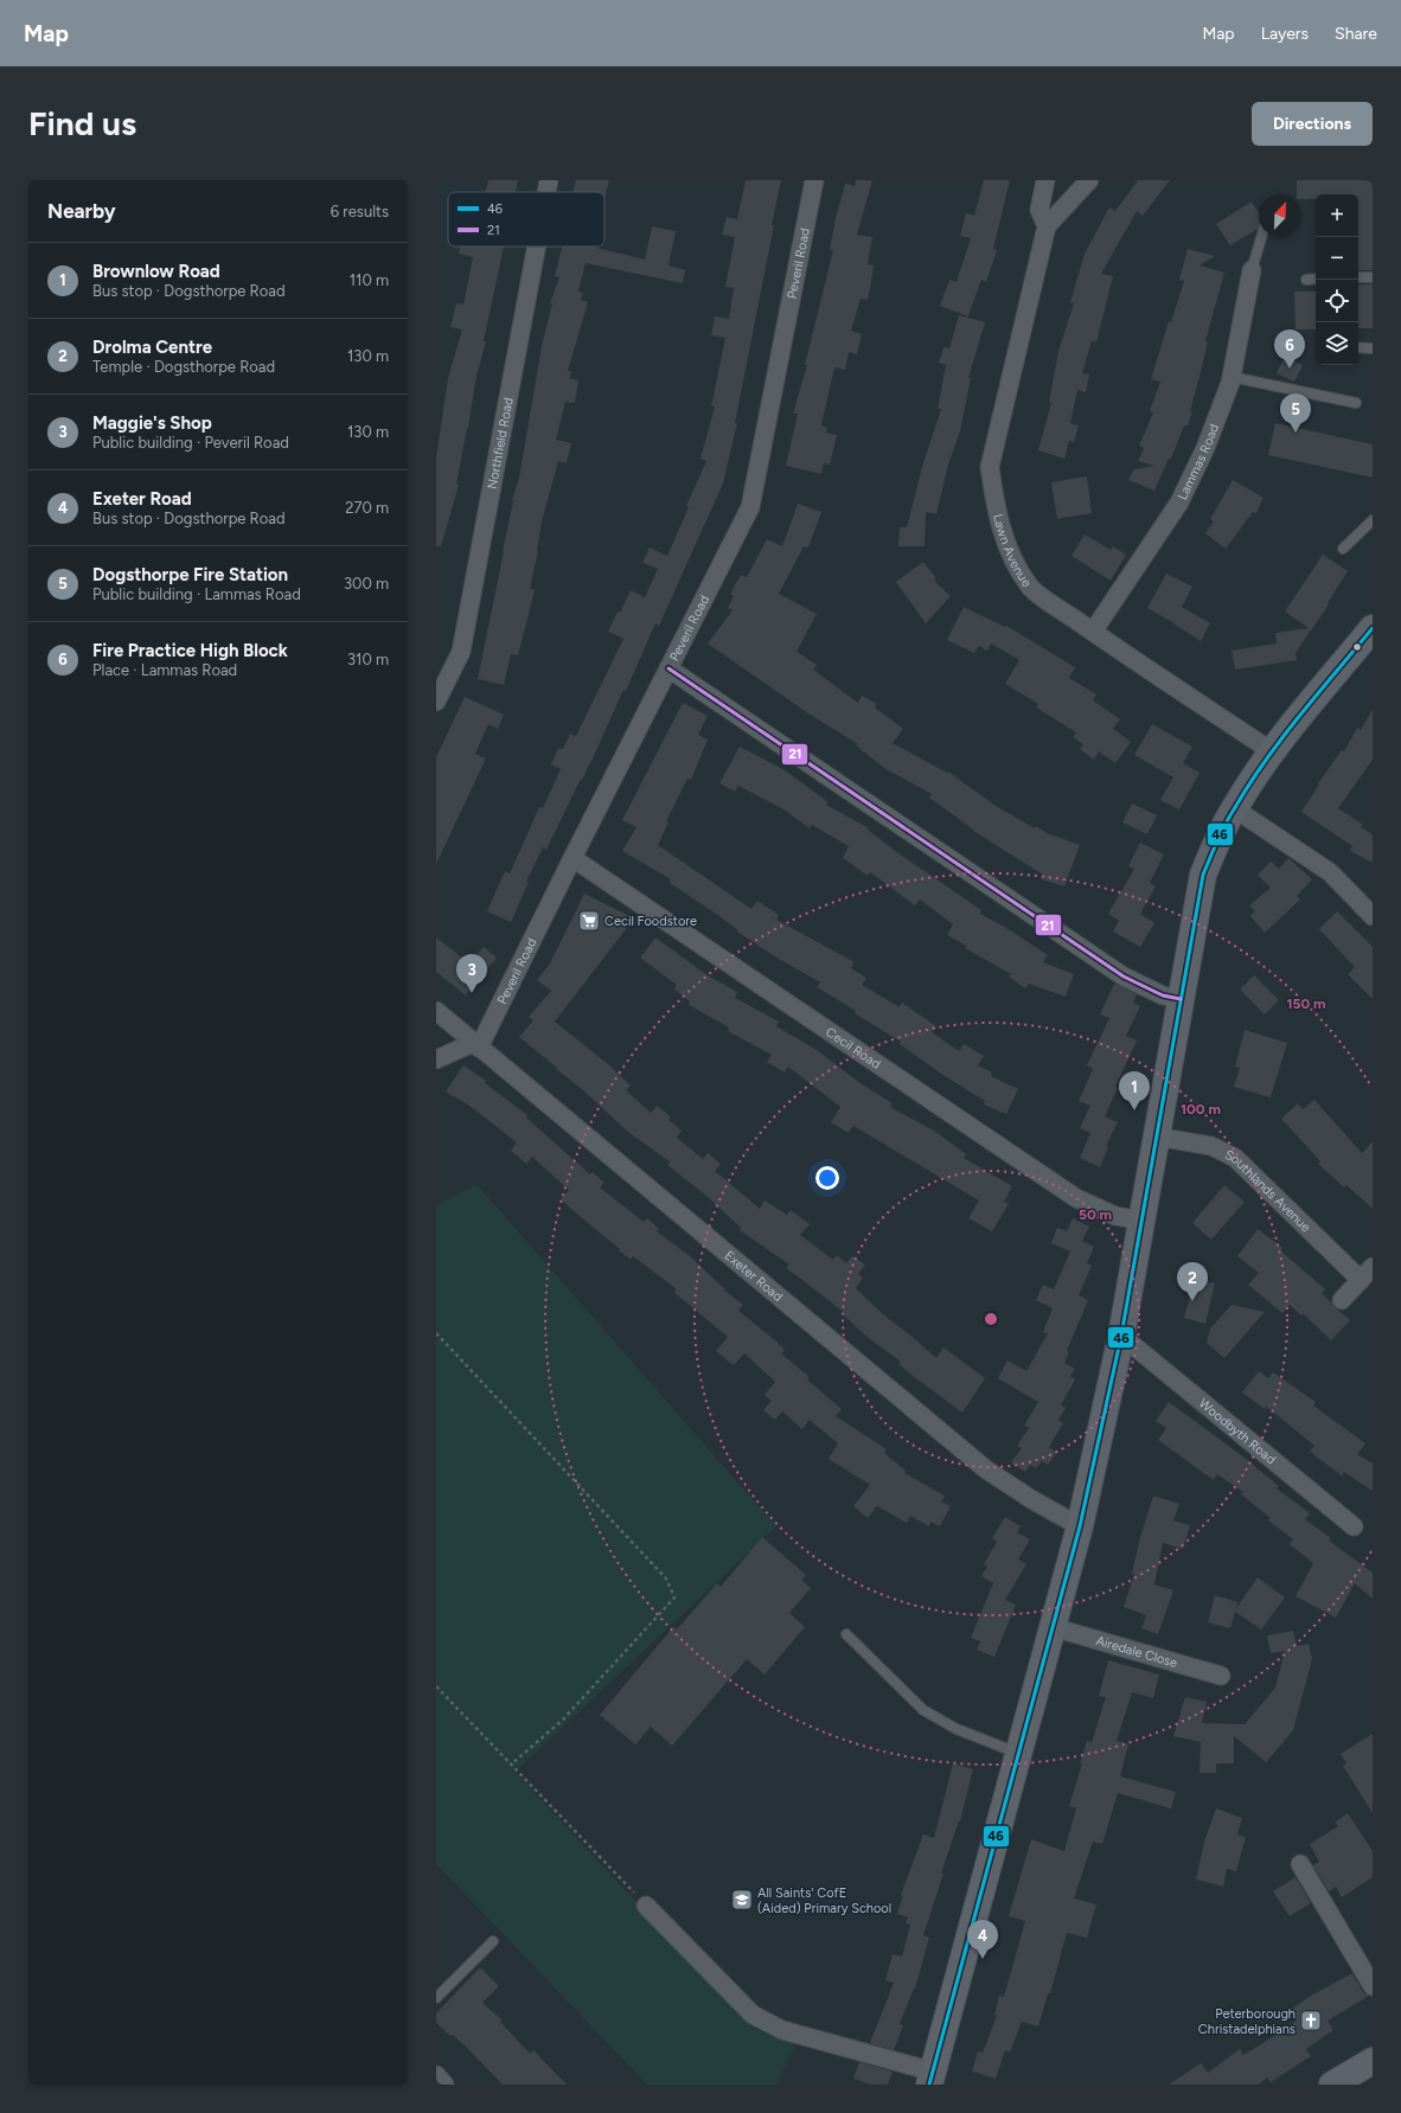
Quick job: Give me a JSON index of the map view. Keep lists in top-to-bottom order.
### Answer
{
  "streets": {
    "street": [
      "Peveril Road",
      "Northfield Road",
      "Lammas Road",
      "Lawn Avenue",
      "Cecil Road",
      "Southlands Avenue",
      "Exeter Road",
      "Woodbyth Road",
      "Airedale Close"
    ]
  },
  "crossings": [
    ["Peveril Road", "Cecil Road"],
    ["Peveril Road", "Exeter Road"],
    ["Lammas Road", "Lawn Avenue"]
  ],
  "places": {
    "supermarket": ["Cecil Foodstore"],
    "school or university": ["All Saints' CofE (Aided) Primary School"],
    "church": ["Peterborough Christadelphians"]
  },
  "lines": ["transit line 46", "transit line 21"],
  "legend": ["46", "21"],
  "north": "top right",
  "page": {
    "header": "Map",
    "nav": ["Map", "Layers", "Share"],
    "buttons": "Directions",
    "title": "Find us",
    "heading": ["Nearby", "6 results"],
    "map_buttons": ["+", "−"],
    "list": [
      {
        "mark": "1",
        "name": "Brownlow Road",
        "note": "Bus stop · Dogsthorpe Road",
        "value": "110 m"
      },
      {
        "mark": "2",
        "name": "Drolma Centre",
        "note": "Temple · Dogsthorpe Road",
        "value": "130 m"
      },
      {
        "mark": "3",
        "name": "Maggie's Shop",
        "note": "Public building · Peveril Road",
        "value": "130 m"
      },
      {
        "mark": "4",
        "name": "Exeter Road",
        "note": "Bus stop · Dogsthorpe Road",
        "value": "270 m"
      },
      {
        "mark": "5",
        "name": "Dogsthorpe Fire Station",
        "note": "Public building · Lammas Road",
        "value": "300 m"
      },
      {
        "mark": "6",
        "name": "Fire Practice High Block",
        "note": "Place · Lammas Road",
        "value": "310 m"
      }
    ],
    "pins": [
      "6",
      "5",
      "3",
      "1",
      "2",
      "4"
    ]
  },
  "rings": ["150 m", "100 m", "50 m"]
}
